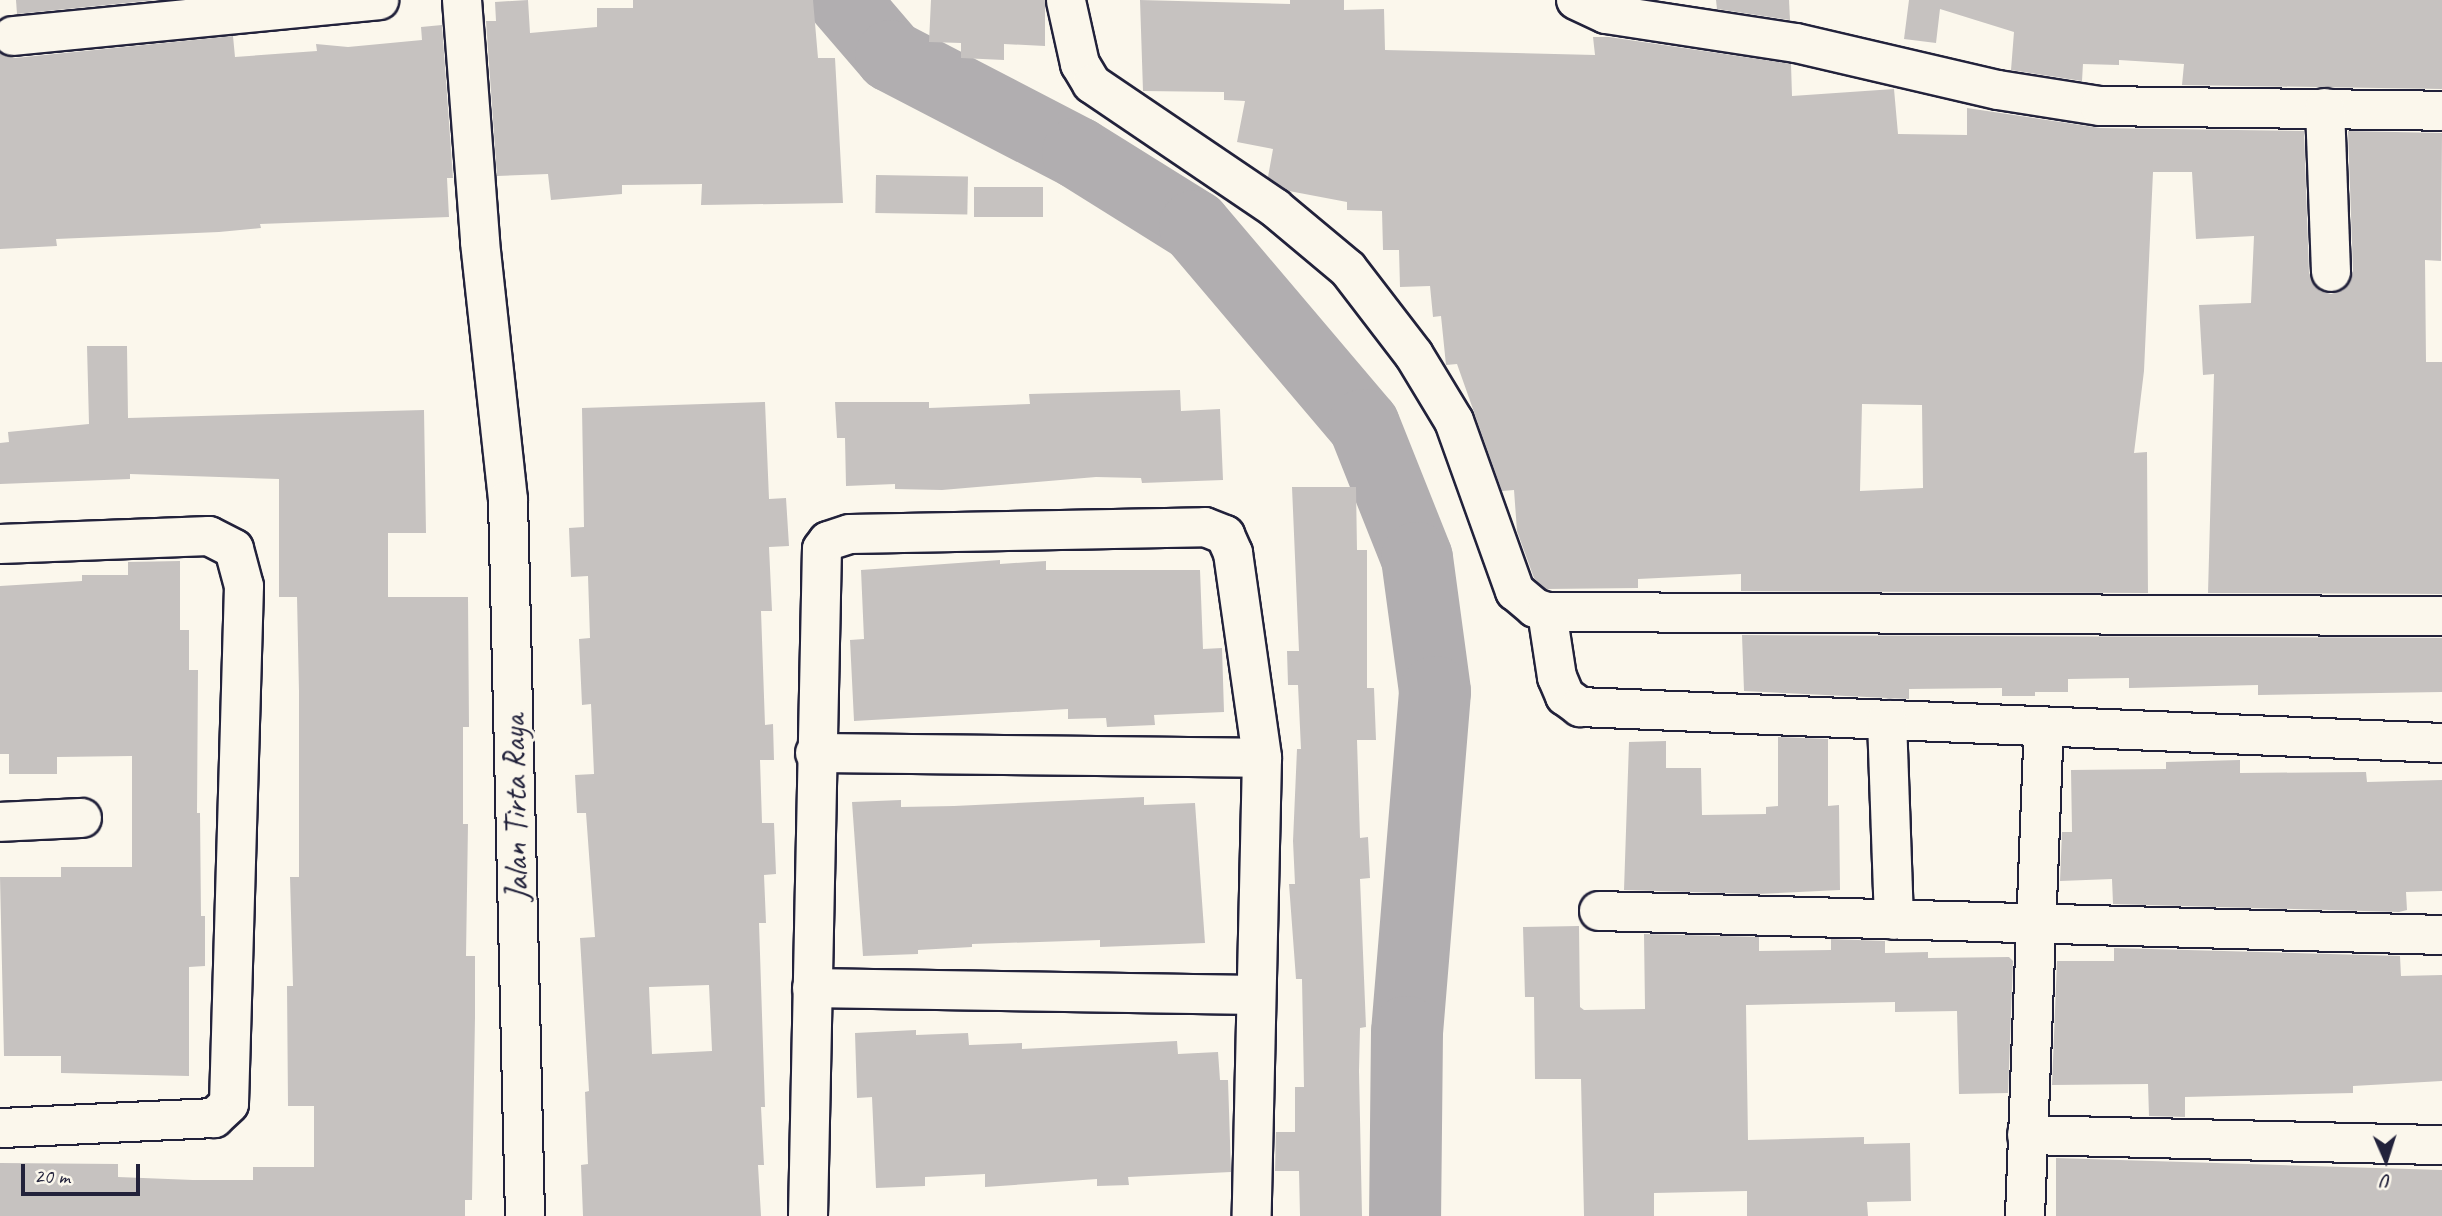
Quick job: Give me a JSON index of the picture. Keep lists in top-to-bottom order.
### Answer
{
  "streets": {
    "street": ["Jalan Tirta Raya"]
  },
  "scale_bar": "20 m",
  "north": "bottom"
}
